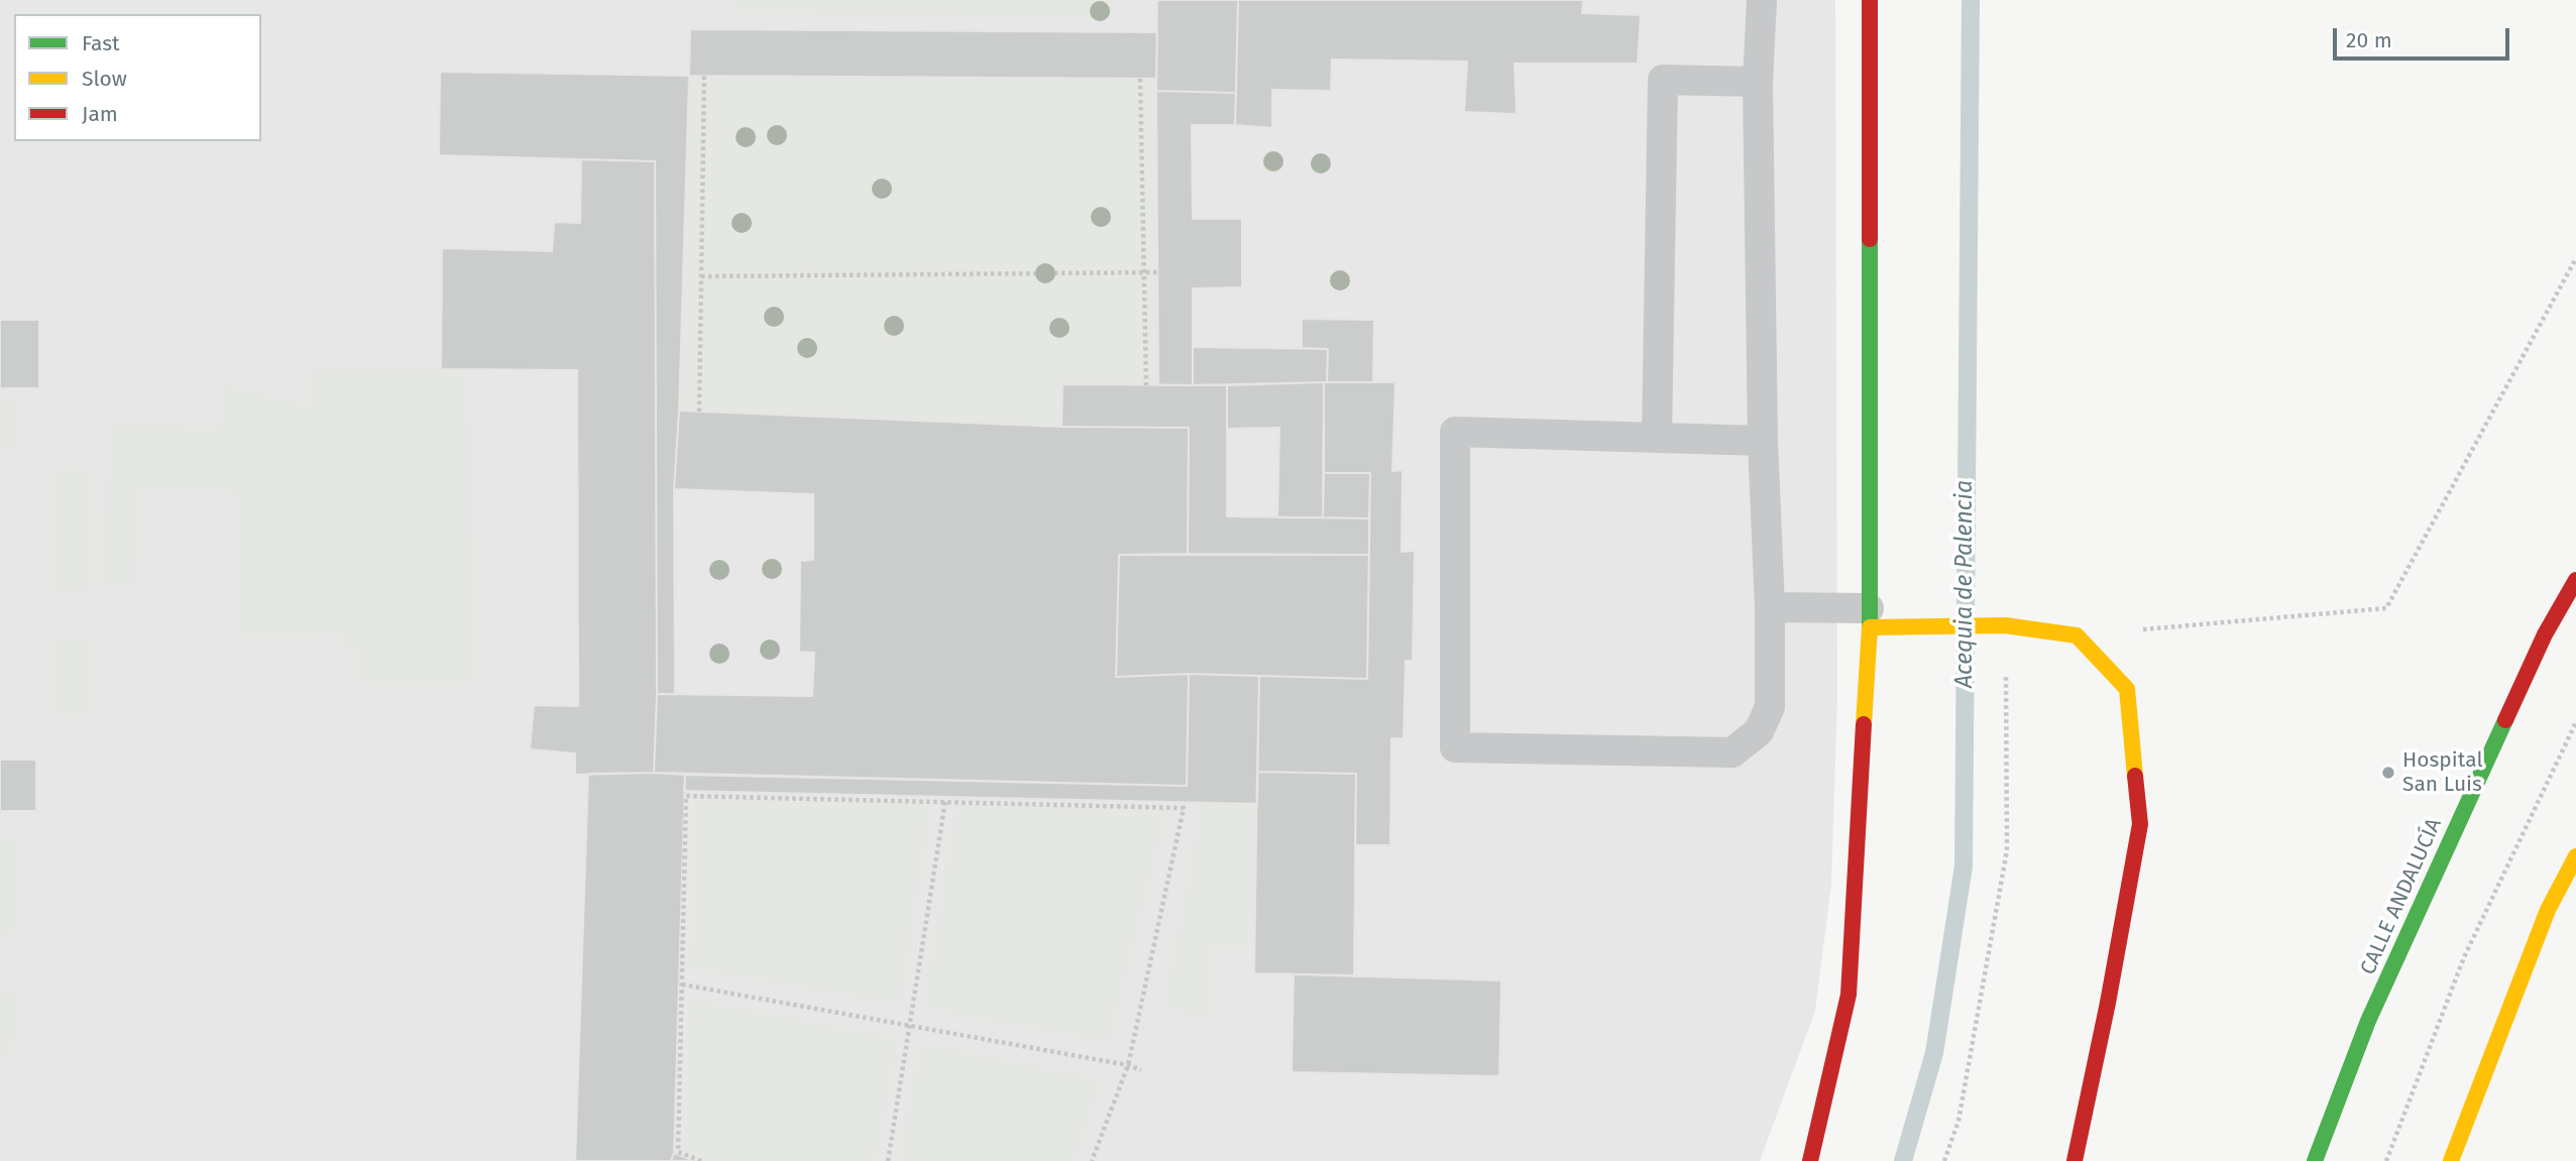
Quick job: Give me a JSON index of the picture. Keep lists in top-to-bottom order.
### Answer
{
  "streets": {
    "street": ["CALLE ANDALUCÍA"]
  },
  "water": ["Acequia de Palencia"],
  "places": ["Hospital San Luis"],
  "legend": ["Fast", "Slow", "Jam"],
  "scale_bar": "20 m"
}
